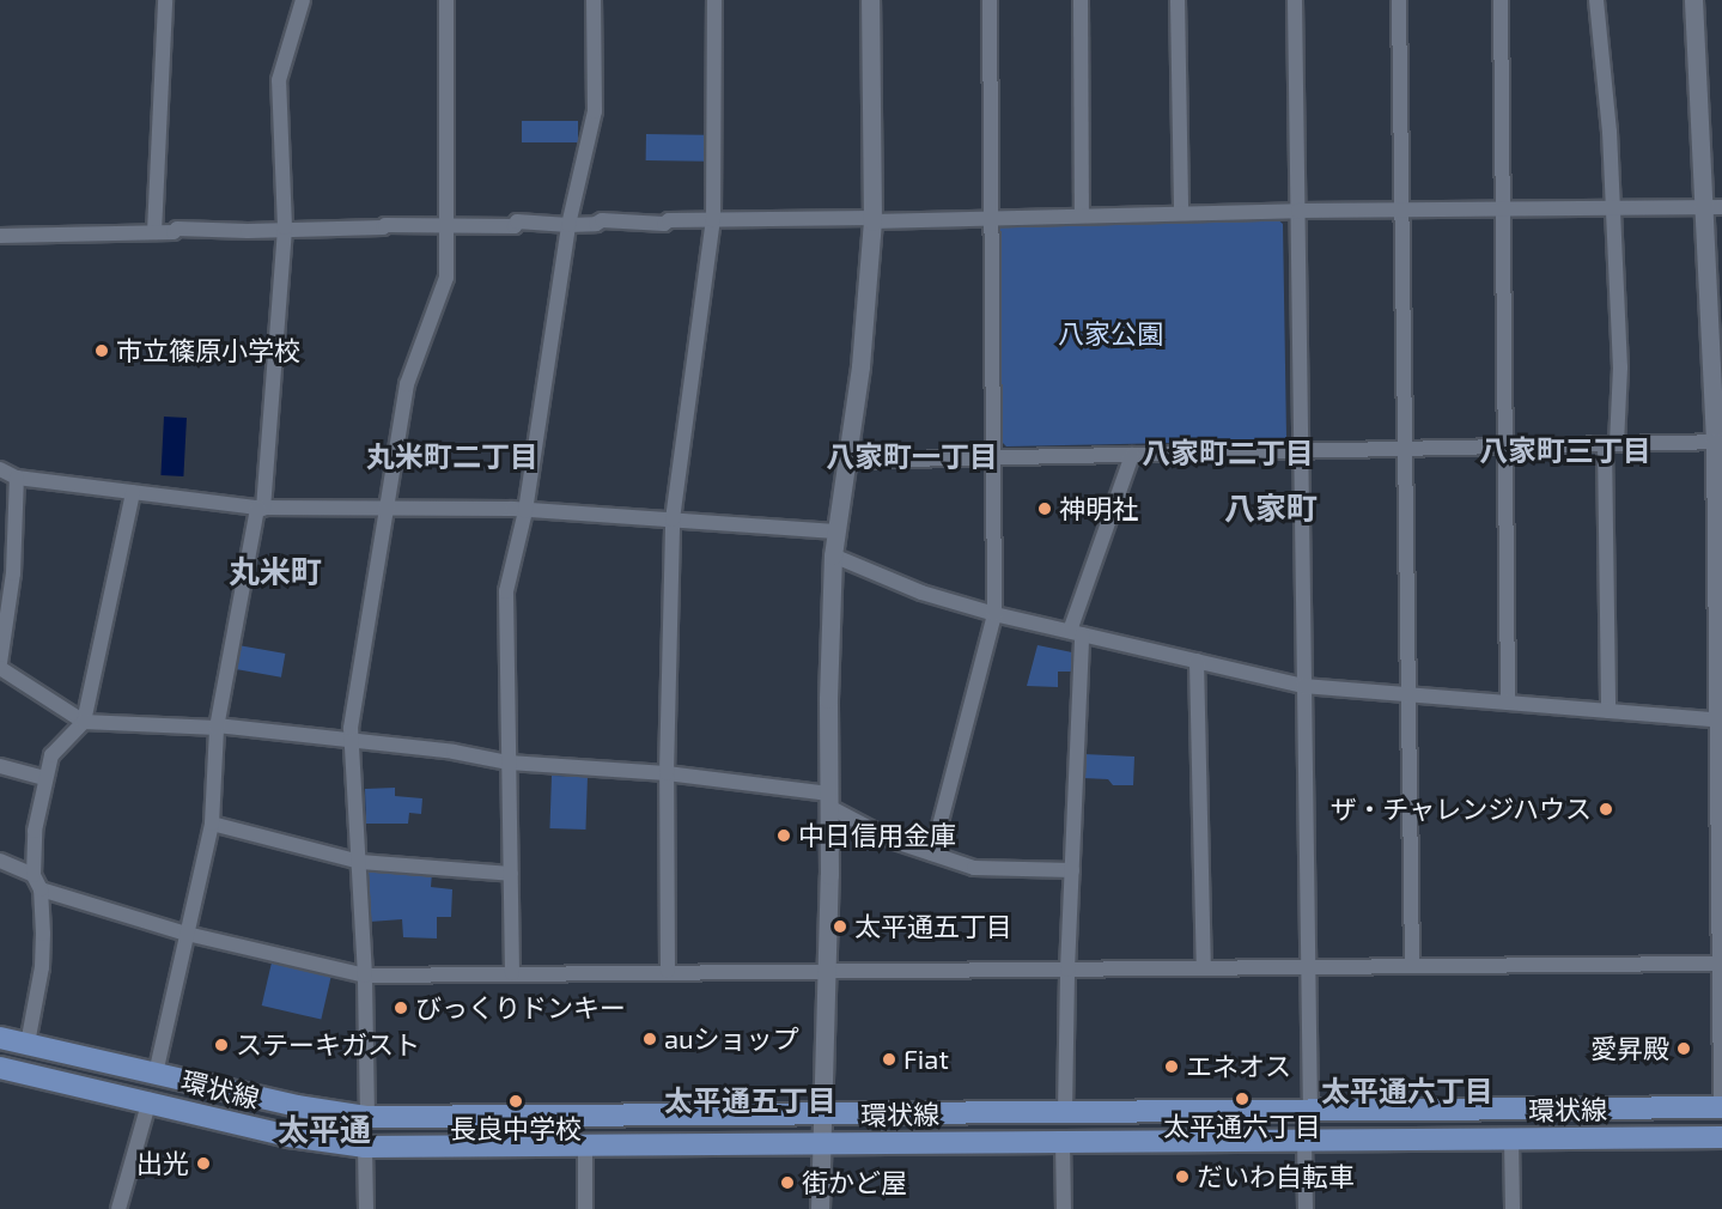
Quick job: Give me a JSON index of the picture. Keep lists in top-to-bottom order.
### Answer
{
  "streets": {
    "main road": ["環状線"]
  },
  "districts": [
    "八家町三丁目",
    "八家町二丁目",
    "丸米町二丁目",
    "八家町一丁目",
    "八家町",
    "丸米町",
    "太平通六丁目",
    "太平通五丁目",
    "太平通"
  ],
  "parks": ["八家公園"],
  "places": [
    "市立篠原小学校",
    "神明社",
    "ザ・チャレンジハウス",
    "中日信用金庫",
    "太平通五丁目",
    "びっくりドンキー",
    "auショップ",
    "ステーキガスト",
    "愛昇殿",
    "Fiat",
    "エネオス",
    "太平通六丁目",
    "長良中学校",
    "出光",
    "だいわ自転車",
    "街かど屋"
  ]
}
